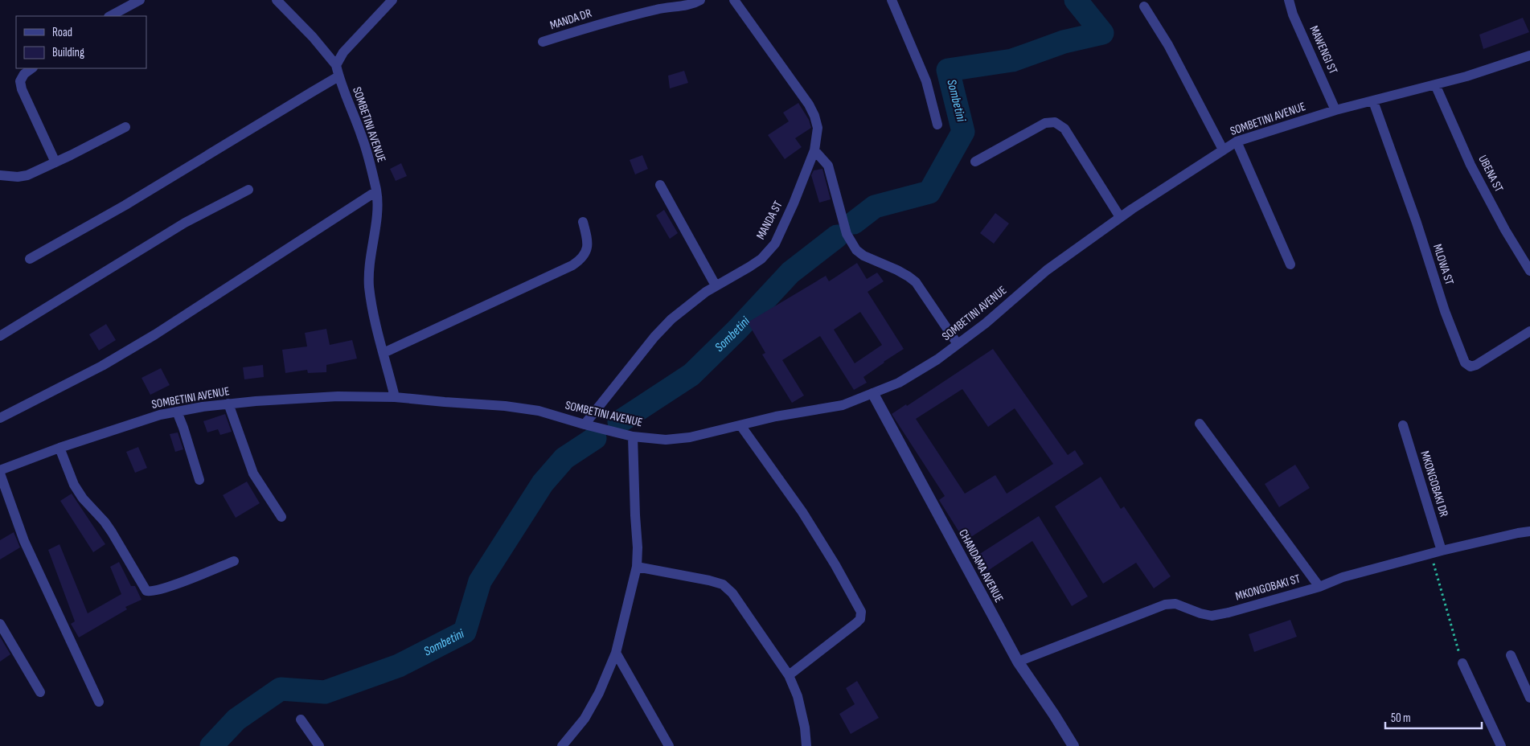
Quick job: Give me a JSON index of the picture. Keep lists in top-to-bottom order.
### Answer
{
  "streets": {
    "street": [
      "MANDA DR",
      "MAWENGI ST",
      "SOMBETINI AVENUE",
      "UBENA ST",
      "MANDA ST",
      "MLOWA ST",
      "MKONGOBAKI DR",
      "CHANDAMA AVENUE",
      "MKONGOBAKI ST"
    ]
  },
  "crossings": [
    ["MAWENGI ST", "SOMBETINI AVENUE"],
    ["SOMBETINI AVENUE", "UBENA ST"],
    ["SOMBETINI AVENUE", "MANDA ST"],
    ["SOMBETINI AVENUE", "MLOWA ST"],
    ["SOMBETINI AVENUE", "CHANDAMA AVENUE"],
    ["MKONGOBAKI DR", "MKONGOBAKI ST"],
    ["CHANDAMA AVENUE", "MKONGOBAKI ST"]
  ],
  "water": ["Sombetini"],
  "legend": ["Road", "Building"],
  "scale_bar": "50 m"
}
